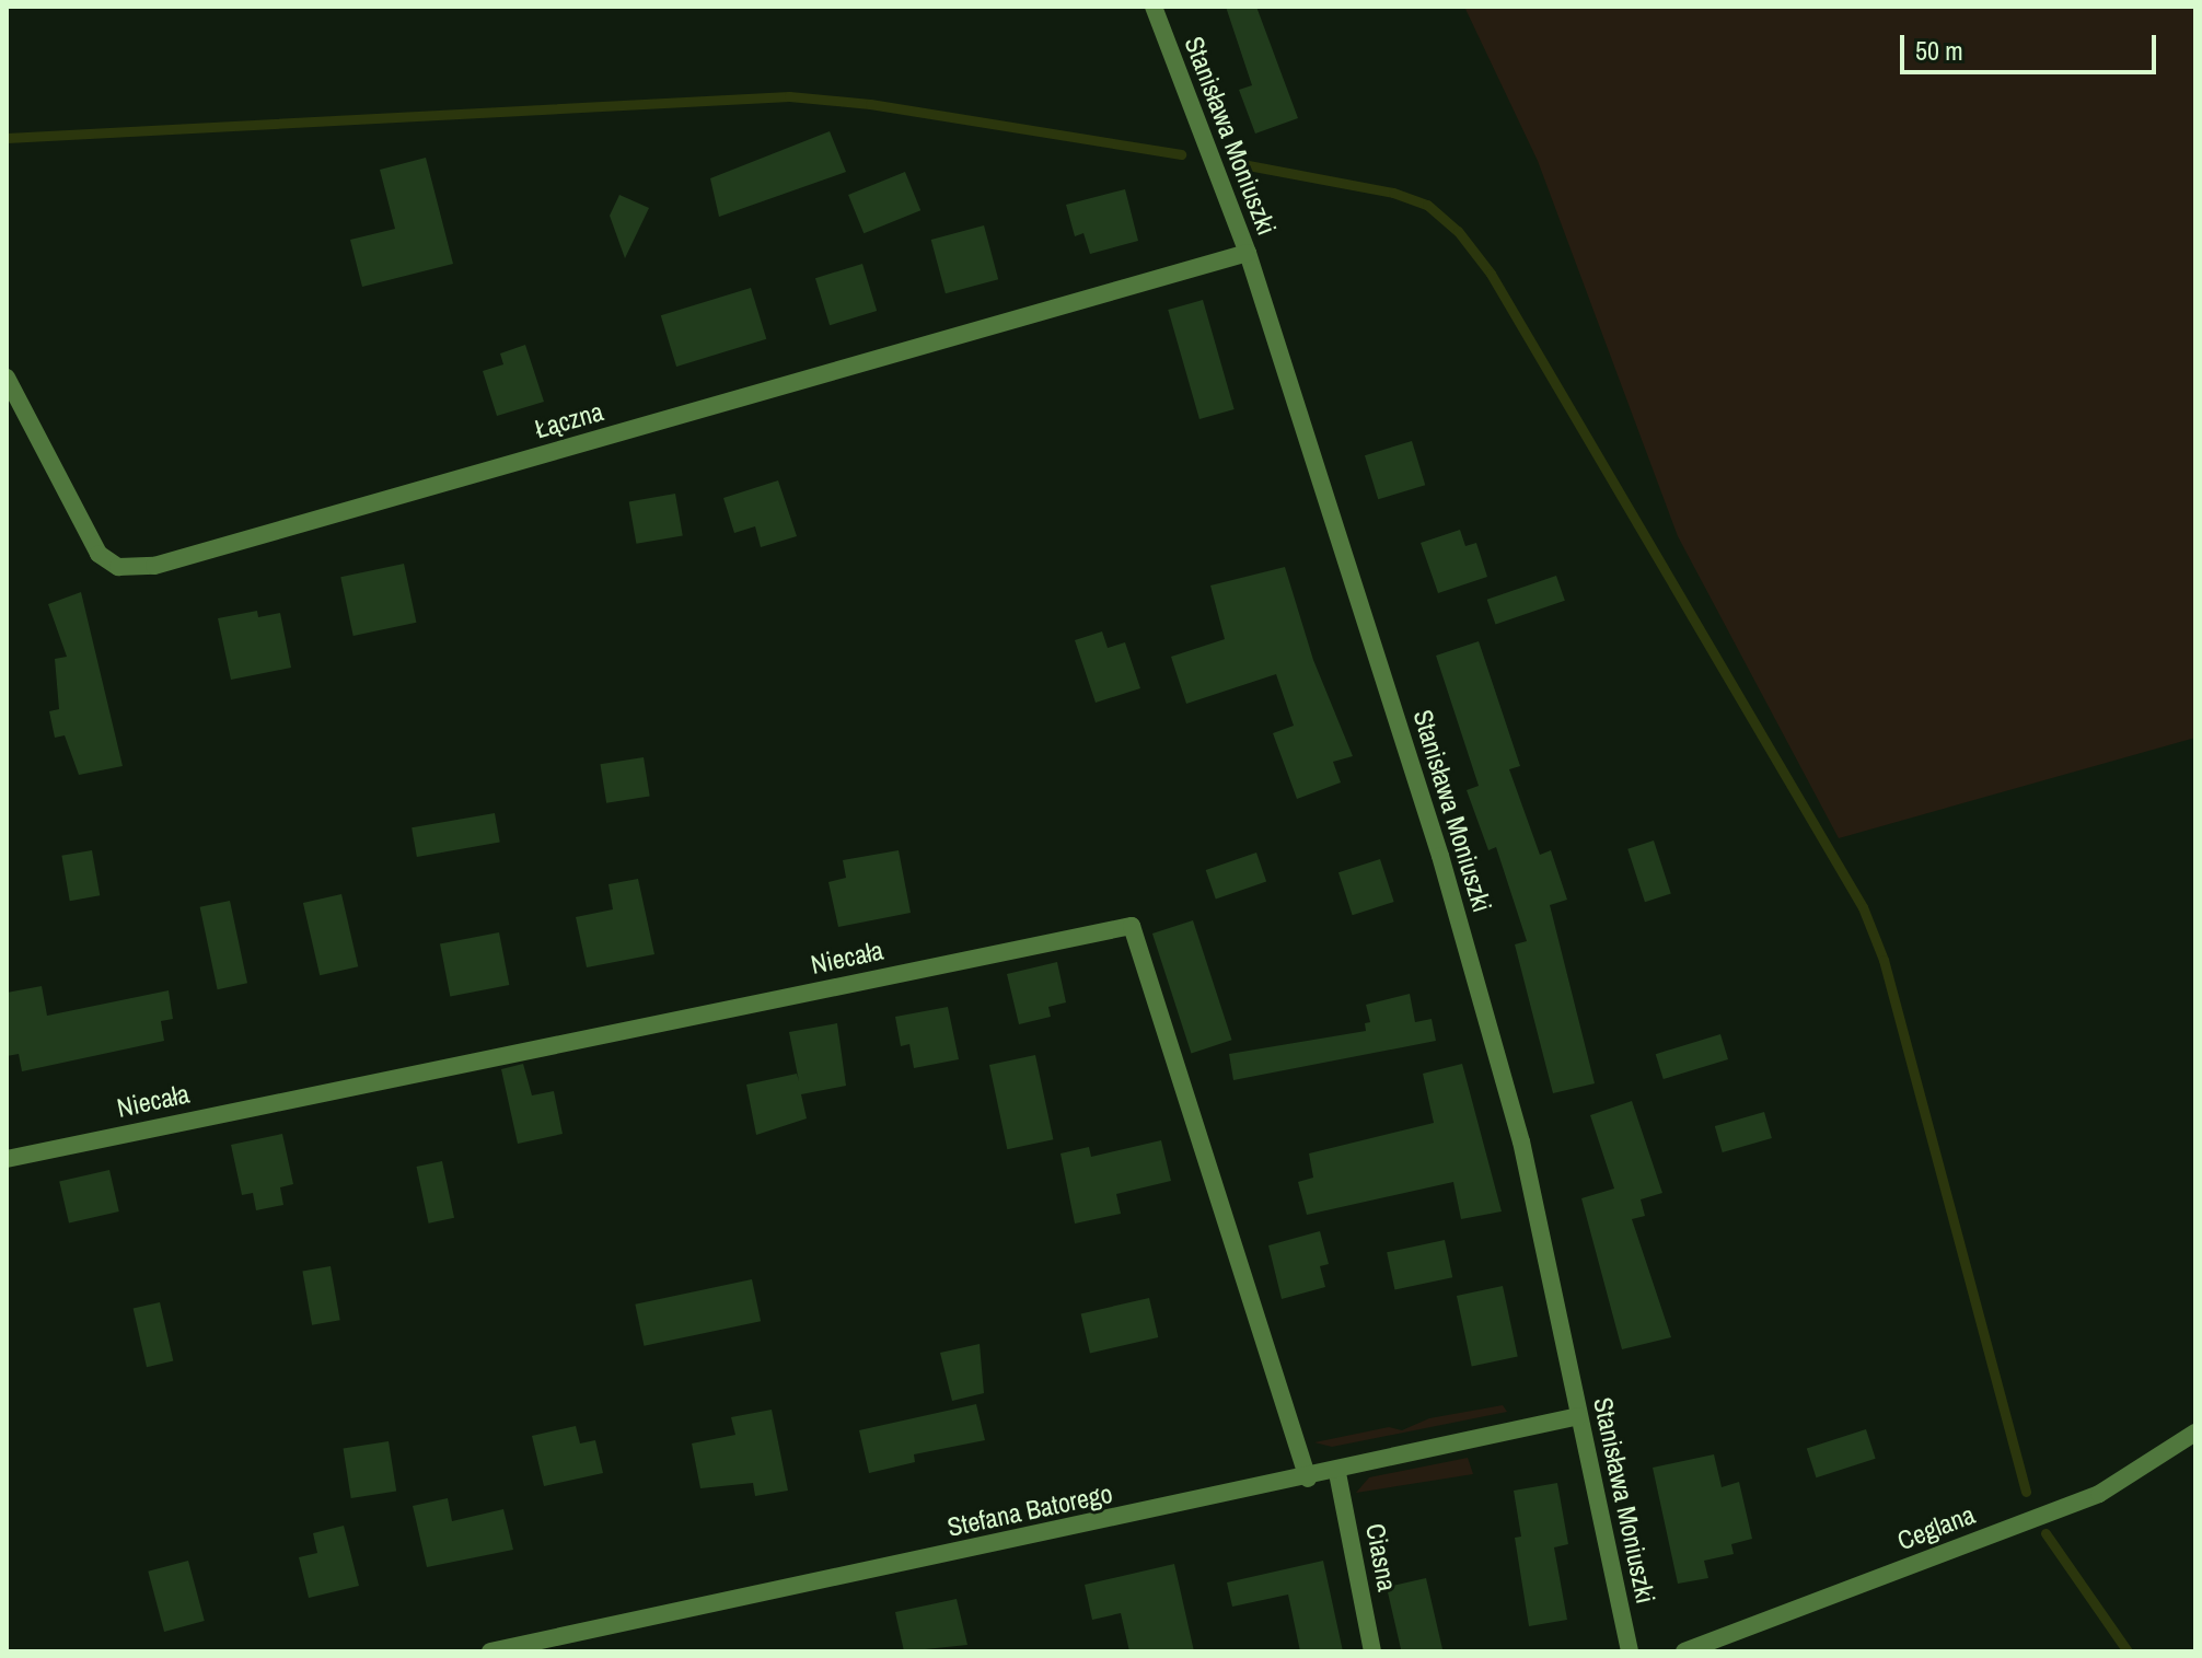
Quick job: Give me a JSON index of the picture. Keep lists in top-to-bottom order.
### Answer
{
  "streets": {
    "street": [
      "Stanisława Moniuszki",
      "Łączna",
      "Niecała",
      "Stefana Batorego",
      "Ceglana",
      "Ciasna"
    ]
  },
  "crossings": [
    ["Stanisława Moniuszki", "Łączna"],
    ["Stanisława Moniuszki", "Stefana Batorego"],
    ["Niecała", "Stefana Batorego"],
    ["Stefana Batorego", "Ciasna"]
  ],
  "scale_bar": "50 m"
}
